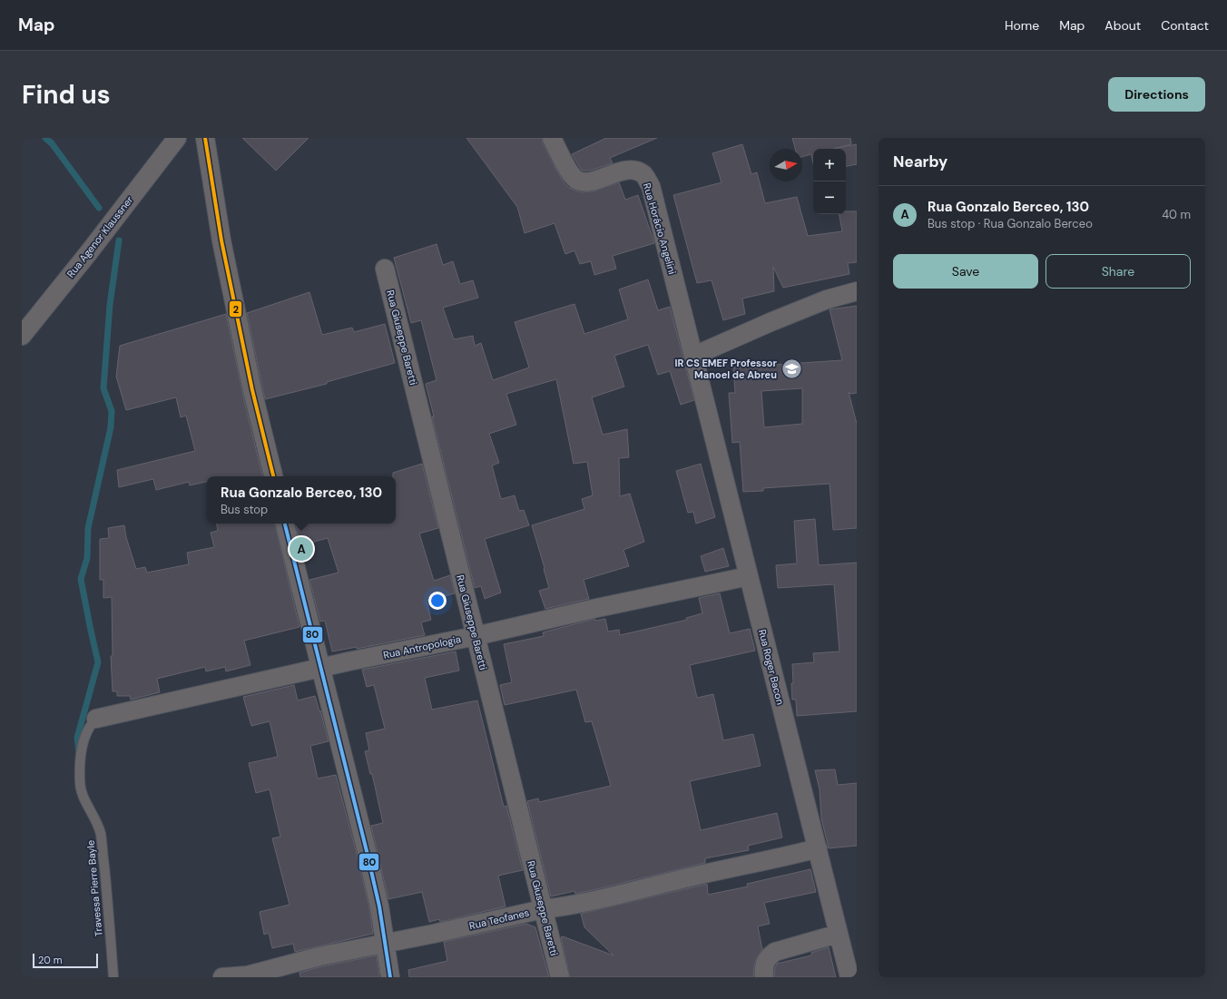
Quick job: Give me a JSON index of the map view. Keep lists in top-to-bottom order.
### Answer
{
  "streets": {
    "street": [
      "Rua Horácio Angelini",
      "Rua Agenor Klaussner",
      "Rua Giuseppe Baretti",
      "Rua Antropologia",
      "Rua Roger Bacon",
      "Rua Teofanes"
    ],
    "lane": ["Travessa Pierre Bayle"]
  },
  "crossings": [
    ["Rua Horácio Angelini", "Rua Roger Bacon"],
    ["Rua Giuseppe Baretti", "Rua Antropologia"],
    ["Rua Giuseppe Baretti", "Rua Teofanes"],
    ["Rua Antropologia", "Rua Roger Bacon"],
    ["Rua Antropologia", "Travessa Pierre Bayle"],
    ["Rua Roger Bacon", "Rua Teofanes"]
  ],
  "places": {
    "school or university": ["IR CS EMEF Professor Manoel de Abreu"]
  },
  "lines": ["transit line 2", "transit line 80"],
  "scale_bar": "20 m",
  "north": "right",
  "page": {
    "header": "Map",
    "nav": [
      "Home",
      "Map",
      "About",
      "Contact"
    ],
    "buttons": [
      "Directions",
      ["Save", "Share"]
    ],
    "title": "Find us",
    "heading": "Nearby",
    "map_buttons": ["+", "−"],
    "list": [
      {
        "mark": "A",
        "name": "Rua Gonzalo Berceo, 130",
        "note": "Bus stop · Rua Gonzalo Berceo",
        "value": "40 m"
      }
    ],
    "popup": ["Rua Gonzalo Berceo, 130", "Bus stop"],
    "pins": "A",
    "scale": "20 m"
  }
}
